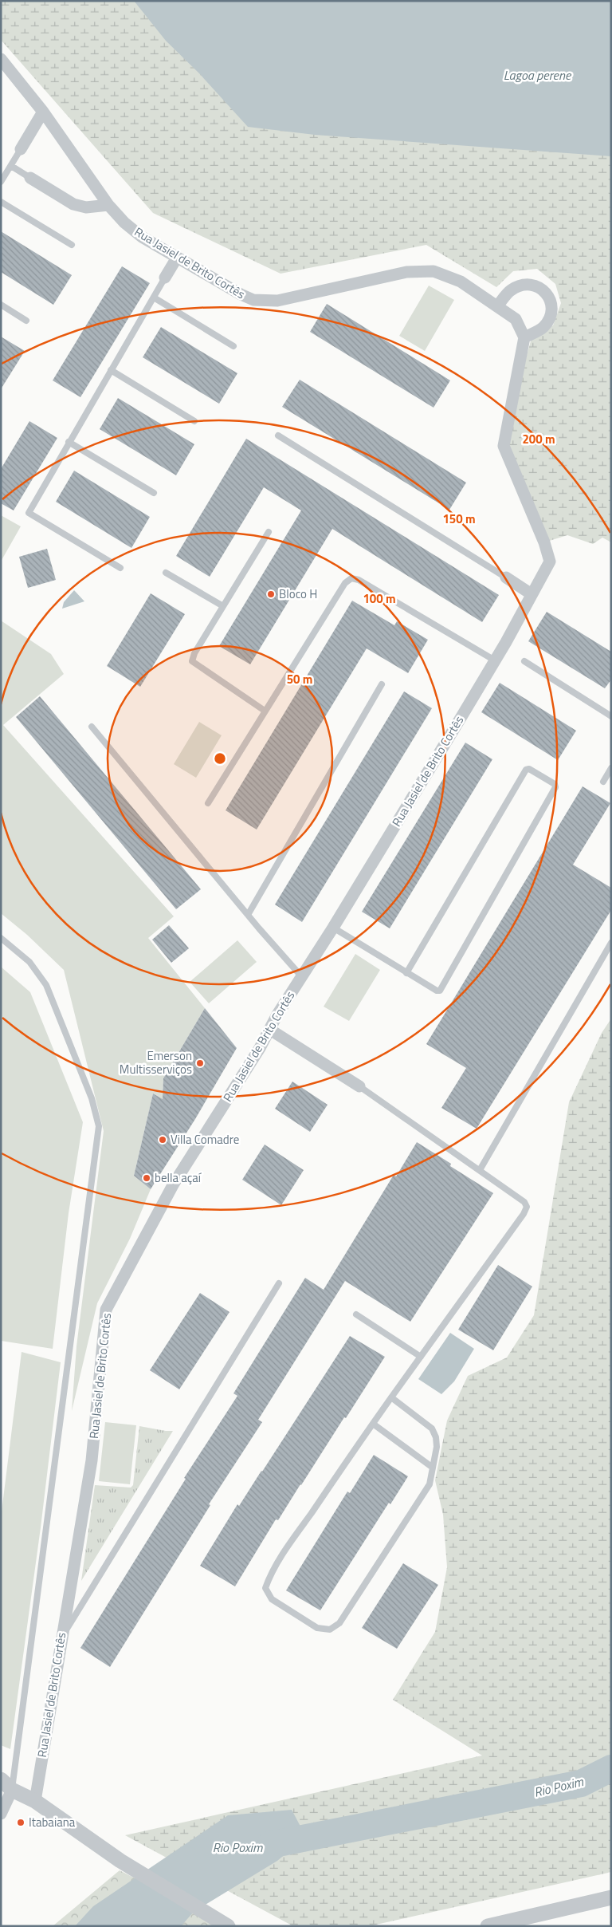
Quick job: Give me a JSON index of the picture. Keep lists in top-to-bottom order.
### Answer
{
  "streets": {
    "street": ["Rua Jasiel de Brito Cortês"]
  },
  "water": ["Lagoa perene", "Rio Poxim"],
  "places": [
    "Bloco H",
    "Emerson Multisserviços",
    "Villa Comadre",
    "bella açaí",
    "Itabaiana"
  ],
  "rings": [
    "200 m",
    "150 m",
    "100 m",
    "50 m"
  ]
}
